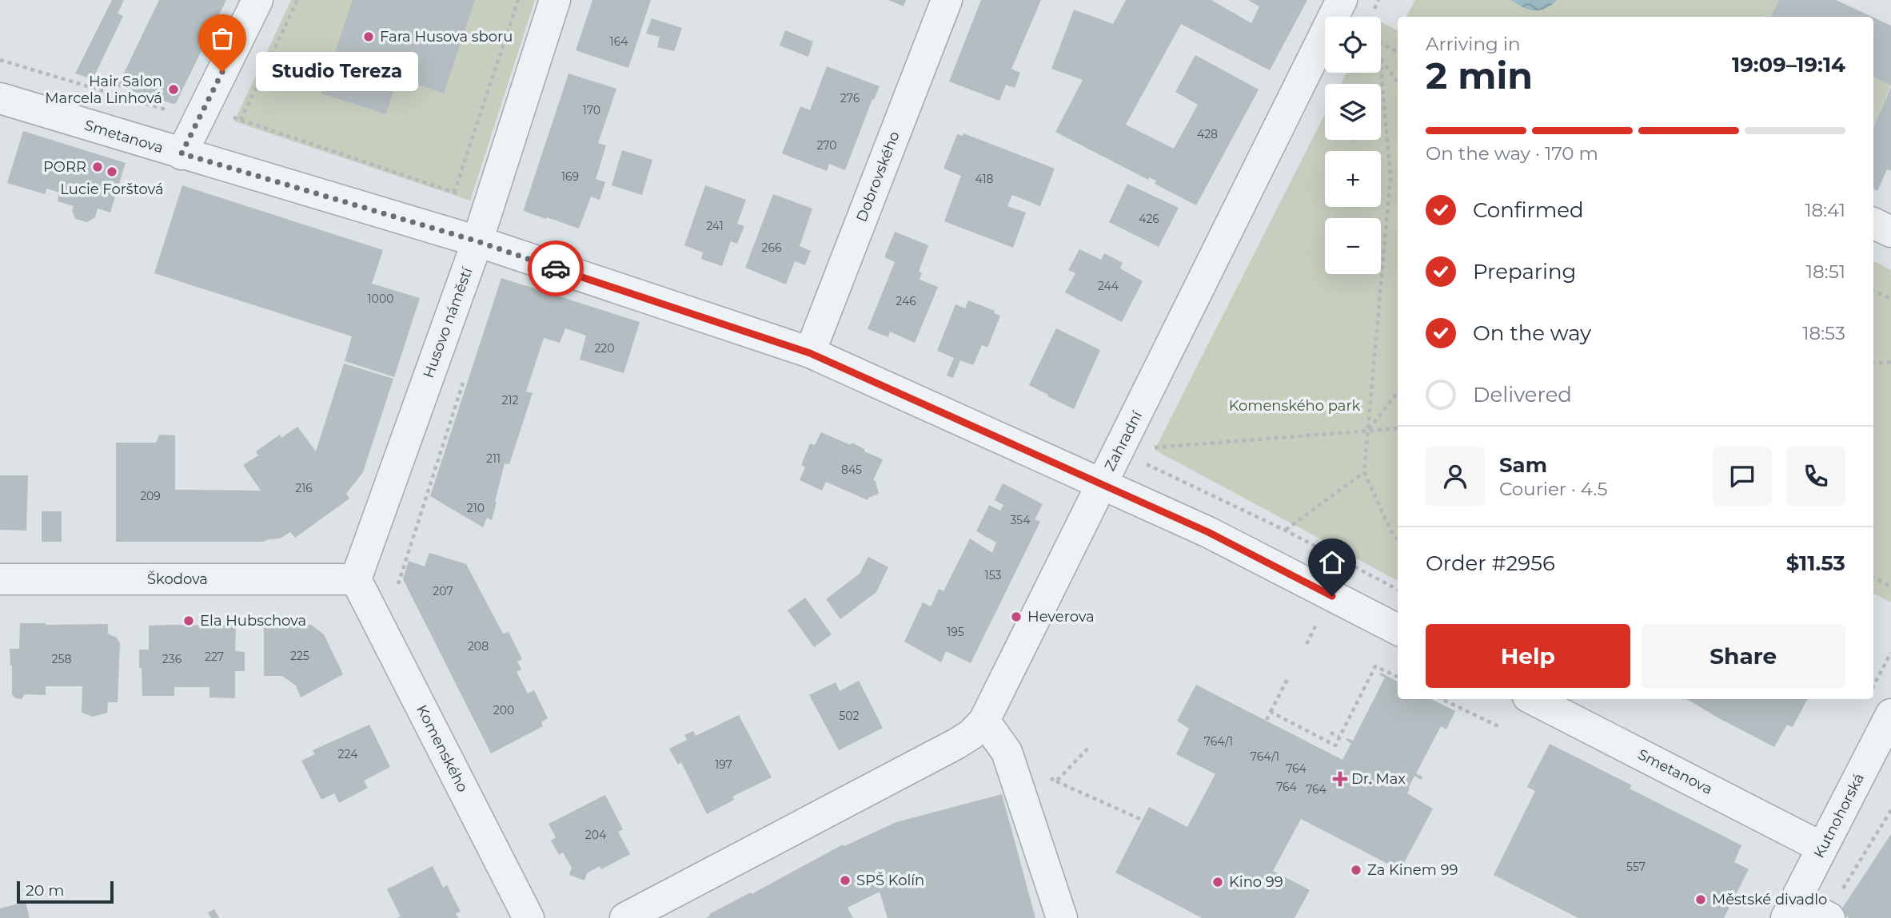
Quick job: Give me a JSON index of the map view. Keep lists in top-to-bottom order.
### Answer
{
  "streets": {
    "street": [
      "Smetanova",
      "Dobrovského",
      "Husovo náměstí",
      "Zahradní",
      "Škodova",
      "Komenského",
      "Kutnohorská"
    ]
  },
  "crossings": [
    ["Smetanova", "Dobrovského"],
    ["Smetanova", "Husovo náměstí"],
    ["Smetanova", "Zahradní"],
    ["Smetanova", "Kutnohorská"],
    ["Husovo náměstí", "Škodova"],
    ["Husovo náměstí", "Komenského"],
    ["Škodova", "Komenského"]
  ],
  "parks": ["Komenského park"],
  "places": {
    "other": [
      "Fara Husova sboru",
      "Studio Tereza",
      "Hair Salon Marcela Linhová",
      "PORR",
      "Lucie Forštová",
      "Heverova",
      "Ela Hubschova",
      "Za Kinem 99",
      "SPŠ Kolín",
      "Kino 99",
      "Městské divadlo"
    ],
    "health": ["Dr. Max"]
  },
  "house_numbers": [
    "164",
    "276",
    "170",
    "428",
    "270",
    "169",
    "418",
    "426",
    "241",
    "266",
    "244",
    "1000",
    "246",
    "220",
    "212",
    "211",
    "845",
    "216",
    "209",
    "210",
    "354",
    "153",
    "207",
    "195",
    "208",
    "225",
    "227",
    "258",
    "236",
    "200",
    "502",
    "764/1",
    "224",
    "764/1",
    "197",
    "764",
    "764",
    "764",
    "204",
    "557"
  ],
  "scale_bar": "20 m",
  "page": {
    "map_buttons": ["+", "−"],
    "heading": ["2 min", "Arriving in", "19:09–19:14"],
    "panel": [
      "Sam",
      "Courier · 4.5",
      "Order #2956",
      "$11.53"
    ],
    "bubble": "Studio Tereza",
    "bar": "On the way · 170 m",
    "list": [
      ["Confirmed", "18:41"],
      ["Preparing", "18:51"],
      ["On the way", "18:53"],
      "Delivered"
    ],
    "buttons": ["Help", "Share"],
    "scale": "20 m"
  }
}
